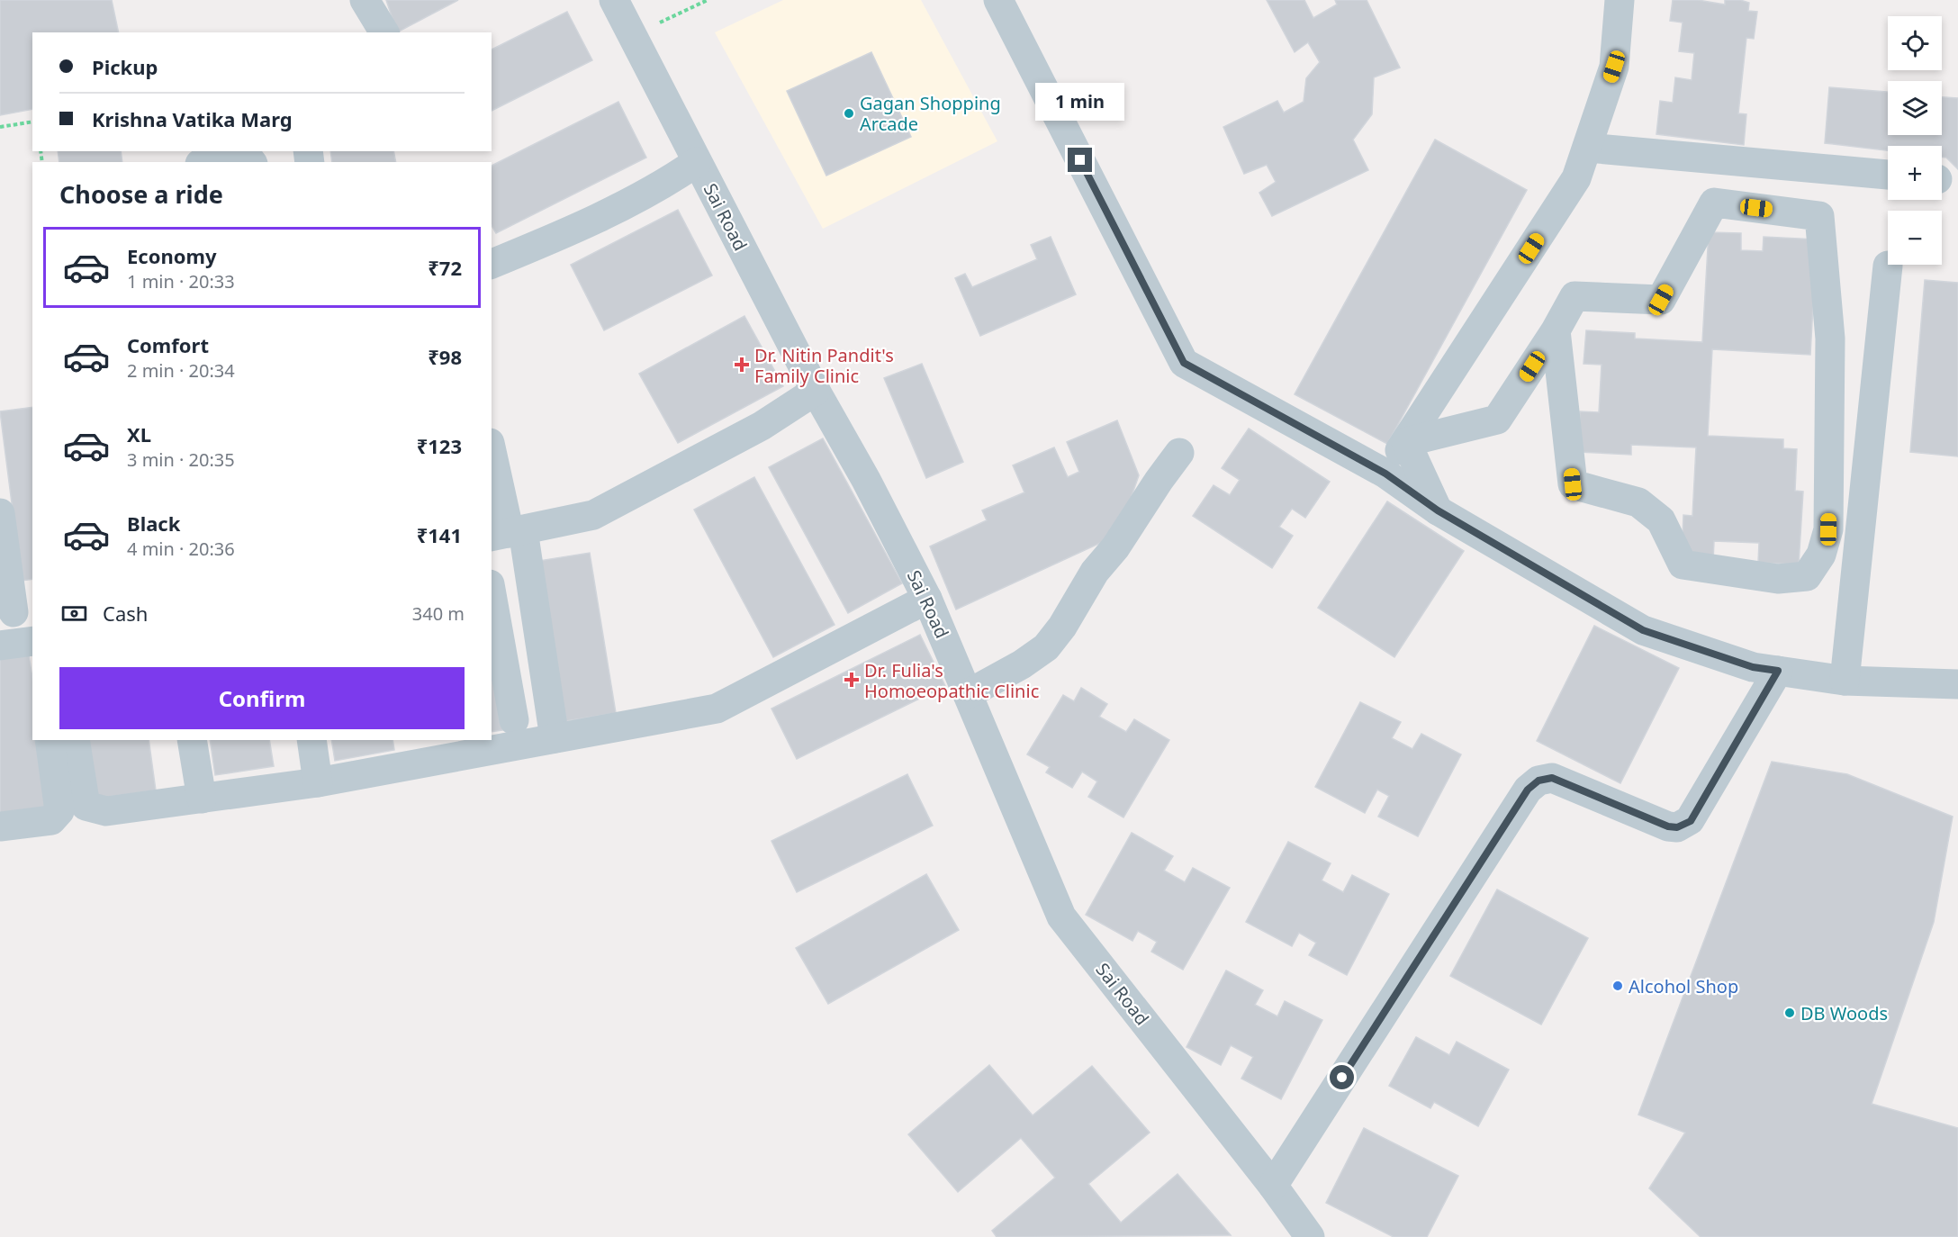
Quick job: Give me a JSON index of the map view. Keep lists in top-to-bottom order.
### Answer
{
  "streets": {
    "street": ["Sai Road"]
  },
  "places": {
    "other": ["Gagan Shopping Arcade", "Alcohol Shop", "DB Woods"],
    "health": ["Dr. Nitin Pandit's Family Clinic", "Dr. Fulia's Homoeopathic Clinic"]
  },
  "page": {
    "map_buttons": ["+", "−"],
    "banner": ["Pickup", "Krishna Vatika Marg"],
    "bubble": "1 min",
    "heading": "Choose a ride",
    "list": [
      {
        "name": "Economy",
        "note": "1 min · 20:33",
        "value": "₹72"
      },
      {
        "name": "Comfort",
        "note": "2 min · 20:34",
        "value": "₹98"
      },
      {
        "name": "XL",
        "note": "3 min · 20:35",
        "value": "₹123"
      },
      {
        "name": "Black",
        "note": "4 min · 20:36",
        "value": "₹141"
      }
    ],
    "pay": ["Cash", "340 m"],
    "buttons": "Confirm"
  }
}
